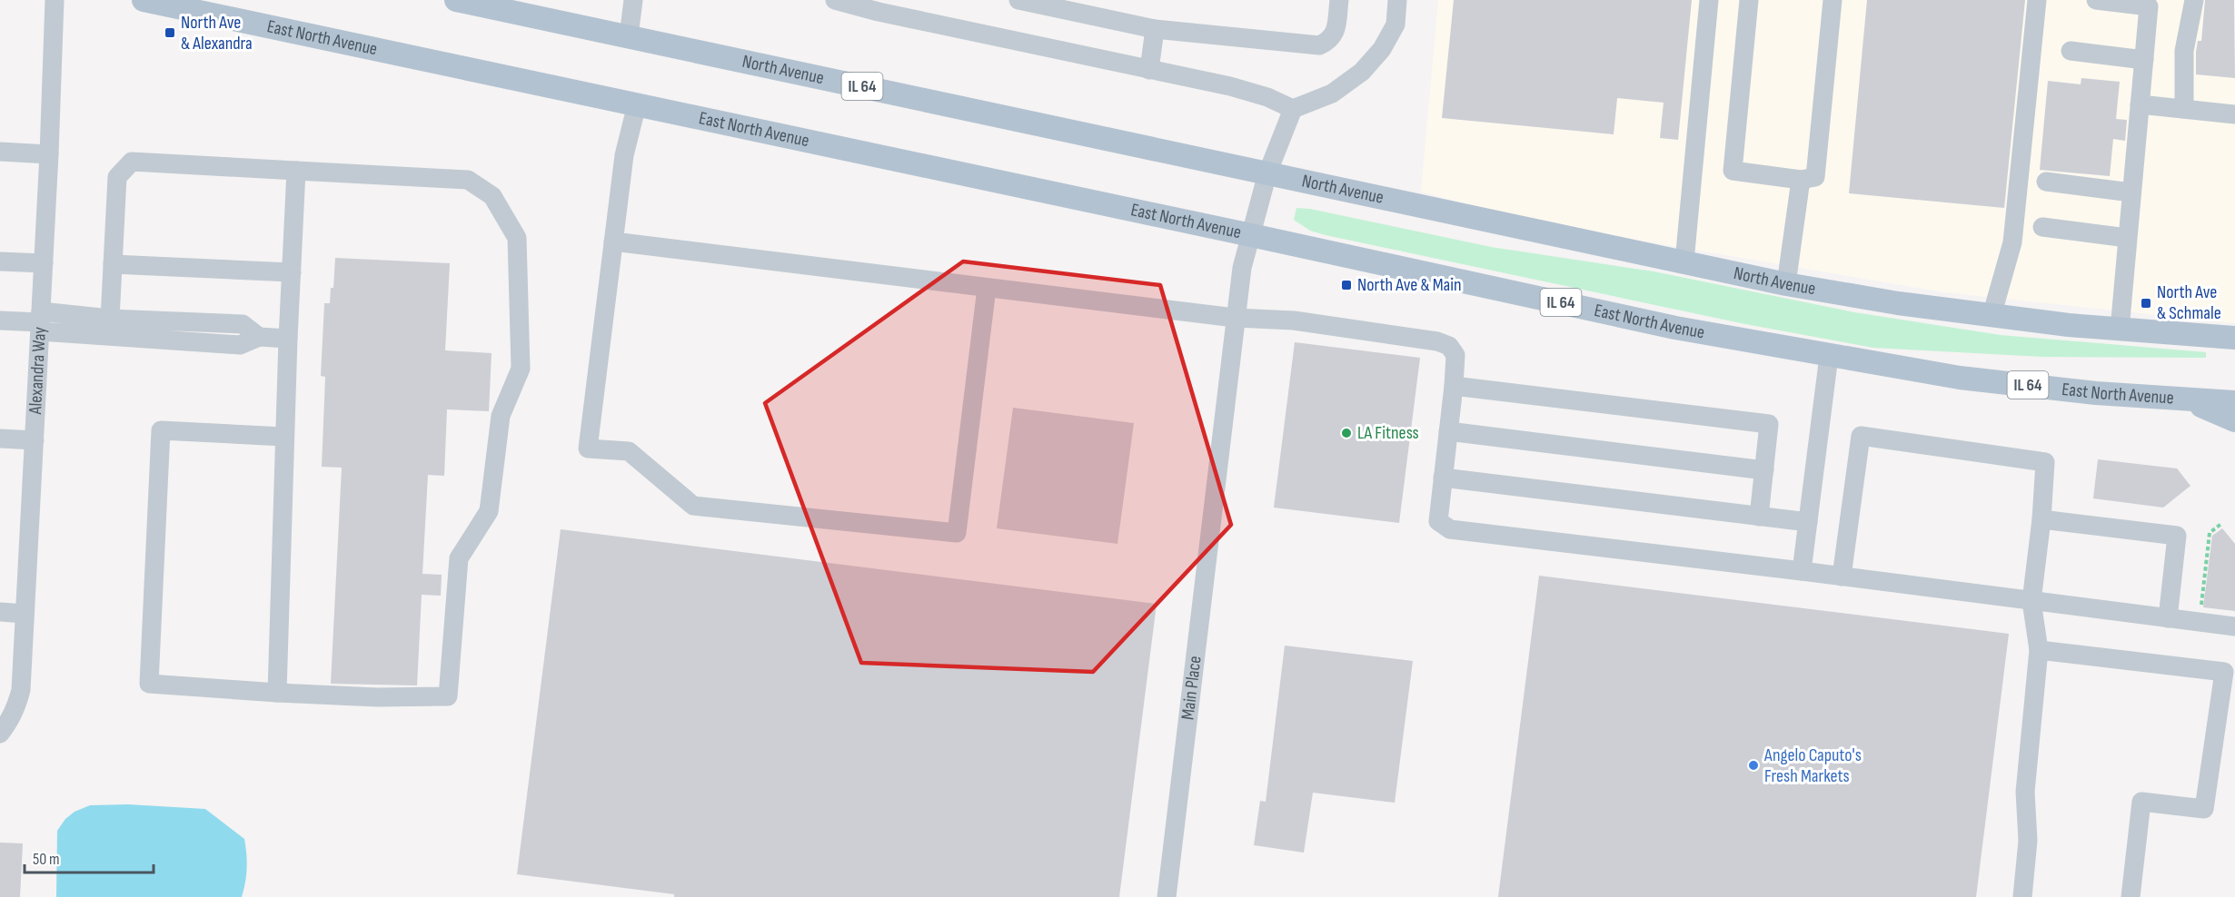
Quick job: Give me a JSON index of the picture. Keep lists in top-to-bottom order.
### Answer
{
  "streets": {
    "main road": ["East North Avenue", "North Avenue", "IL 64"],
    "street": ["Alexandra Way", "Main Place"]
  },
  "crossings": [
    ["East North Avenue", "Main Place"],
    ["North Avenue", "Main Place"]
  ],
  "places": {
    "transit": ["North Ave & Alexandra", "North Ave & Main", "North Ave & Schmale"],
    "other": ["LA Fitness", "Angelo Caputo's Fresh Markets"]
  },
  "scale_bar": "50 m"
}
